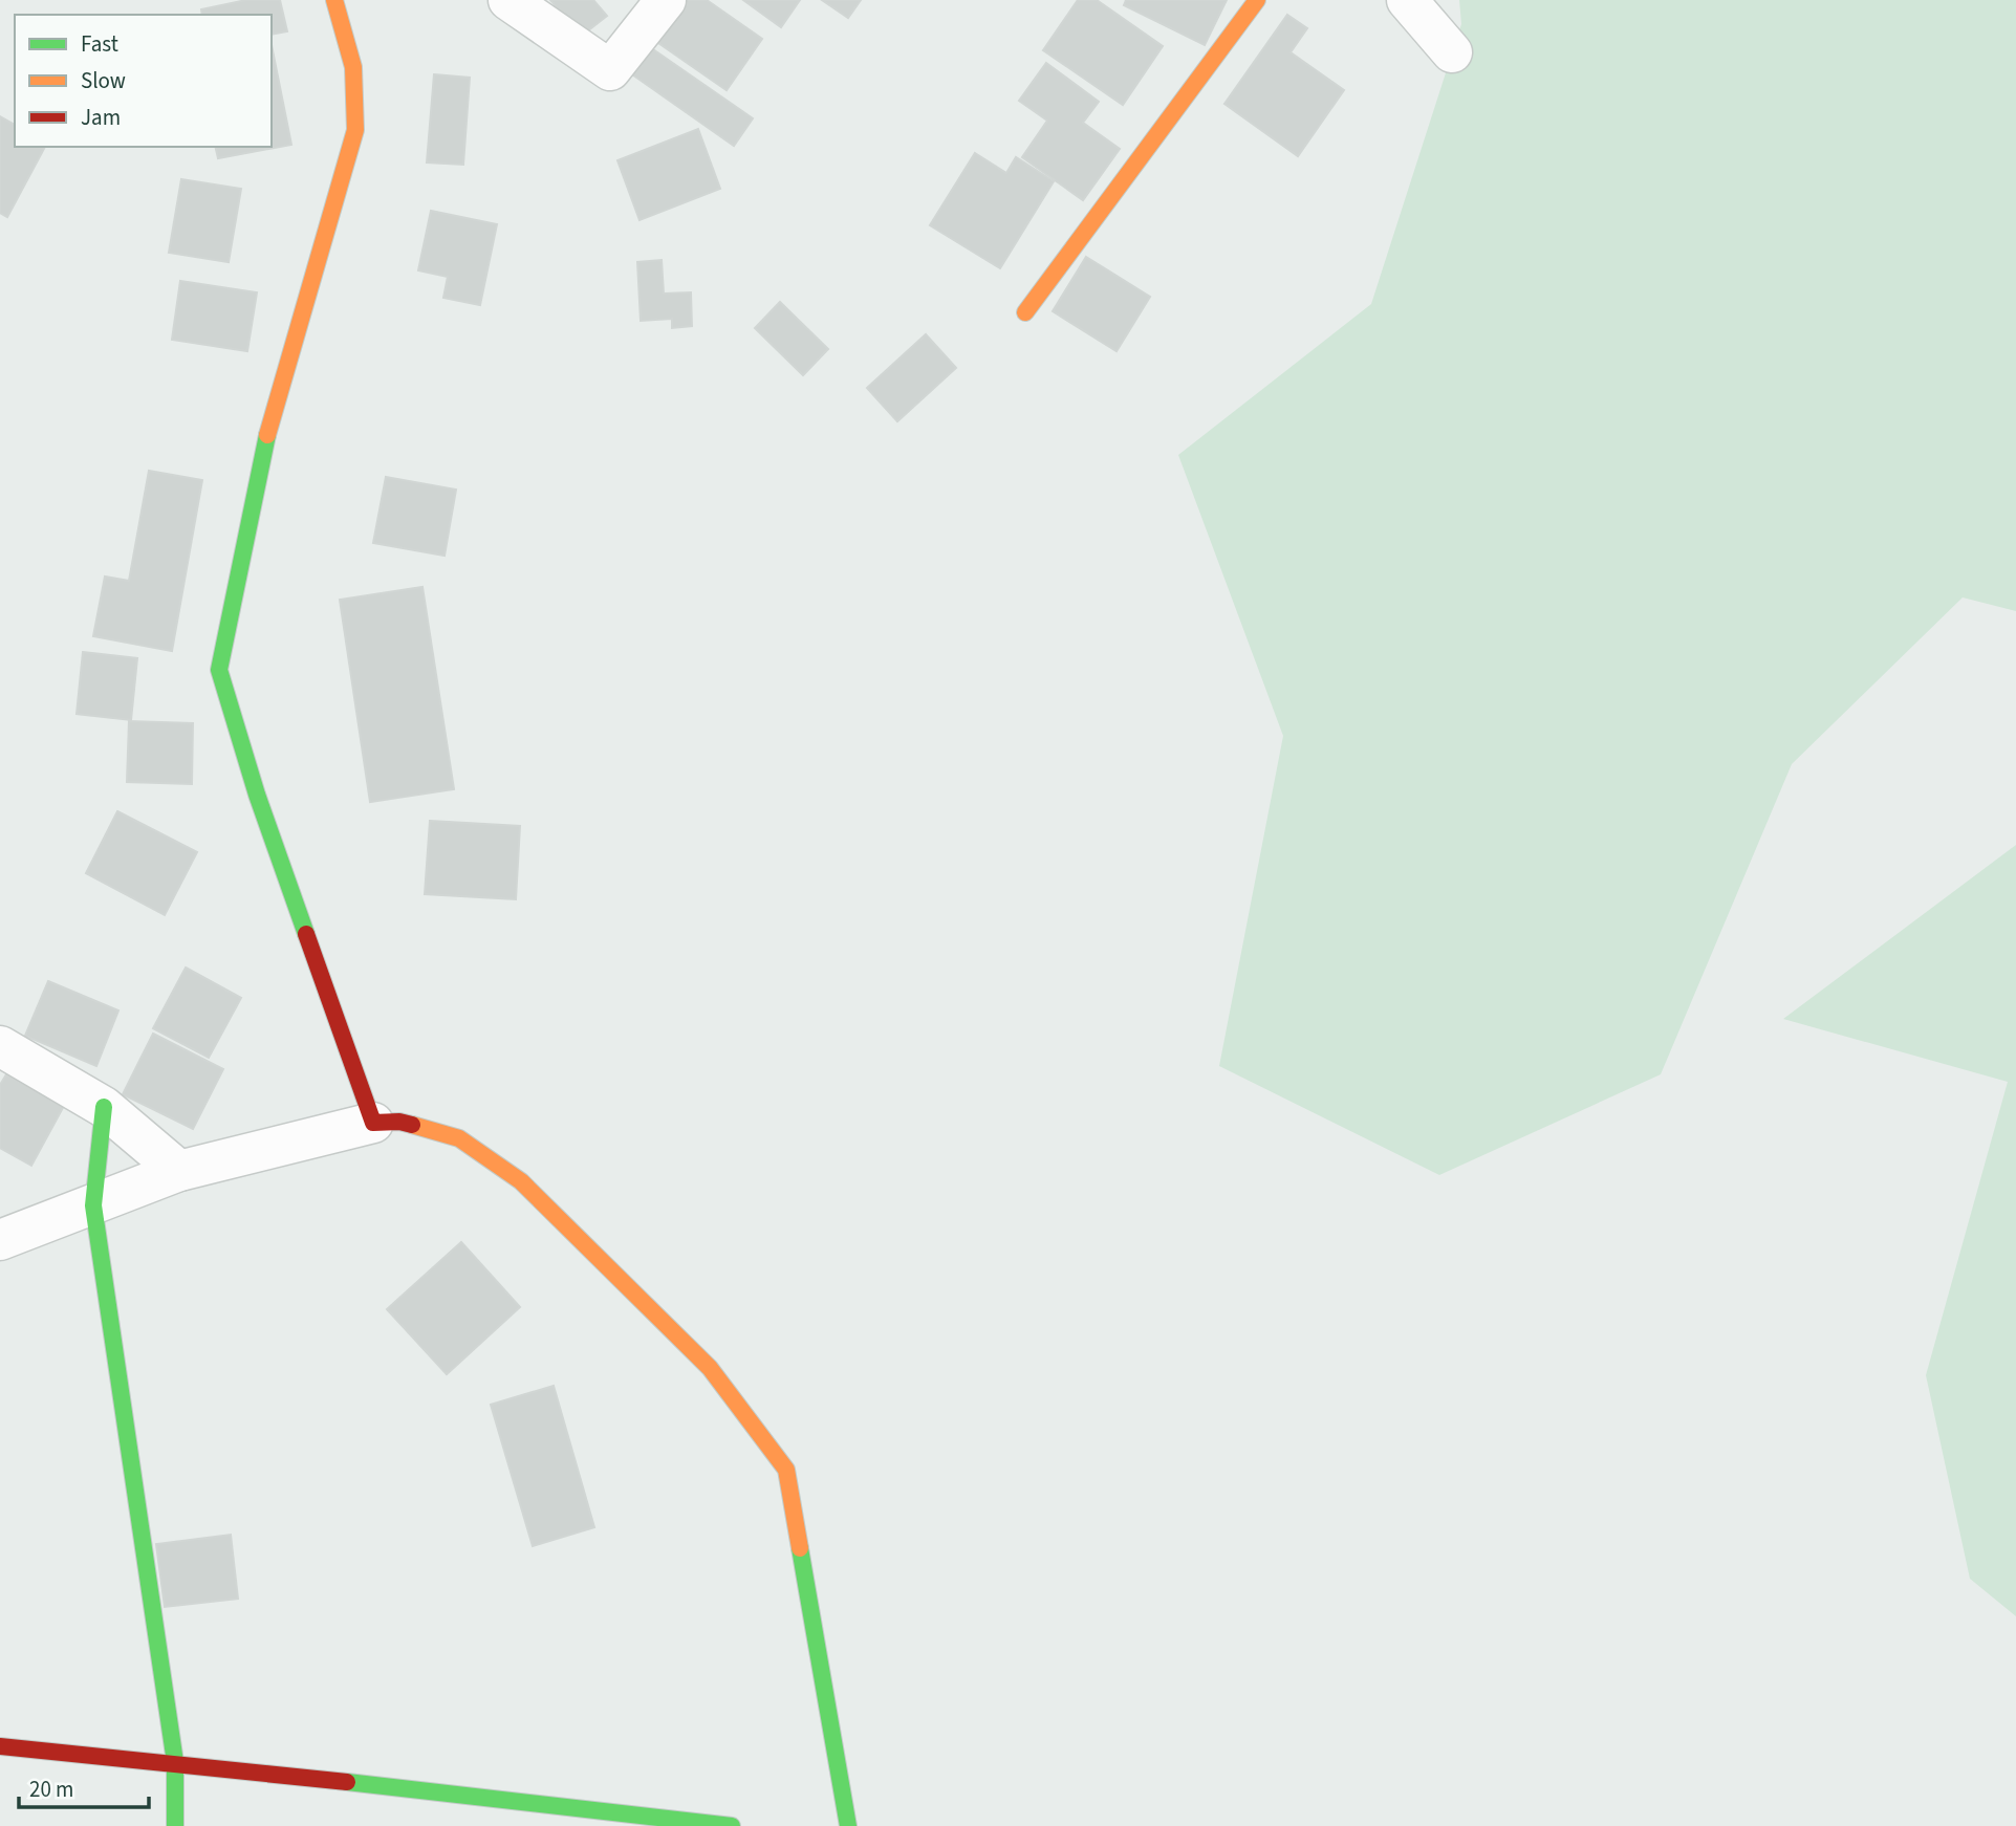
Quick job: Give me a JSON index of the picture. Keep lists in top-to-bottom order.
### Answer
{
  "legend": ["Fast", "Slow", "Jam"],
  "scale_bar": "20 m"
}
